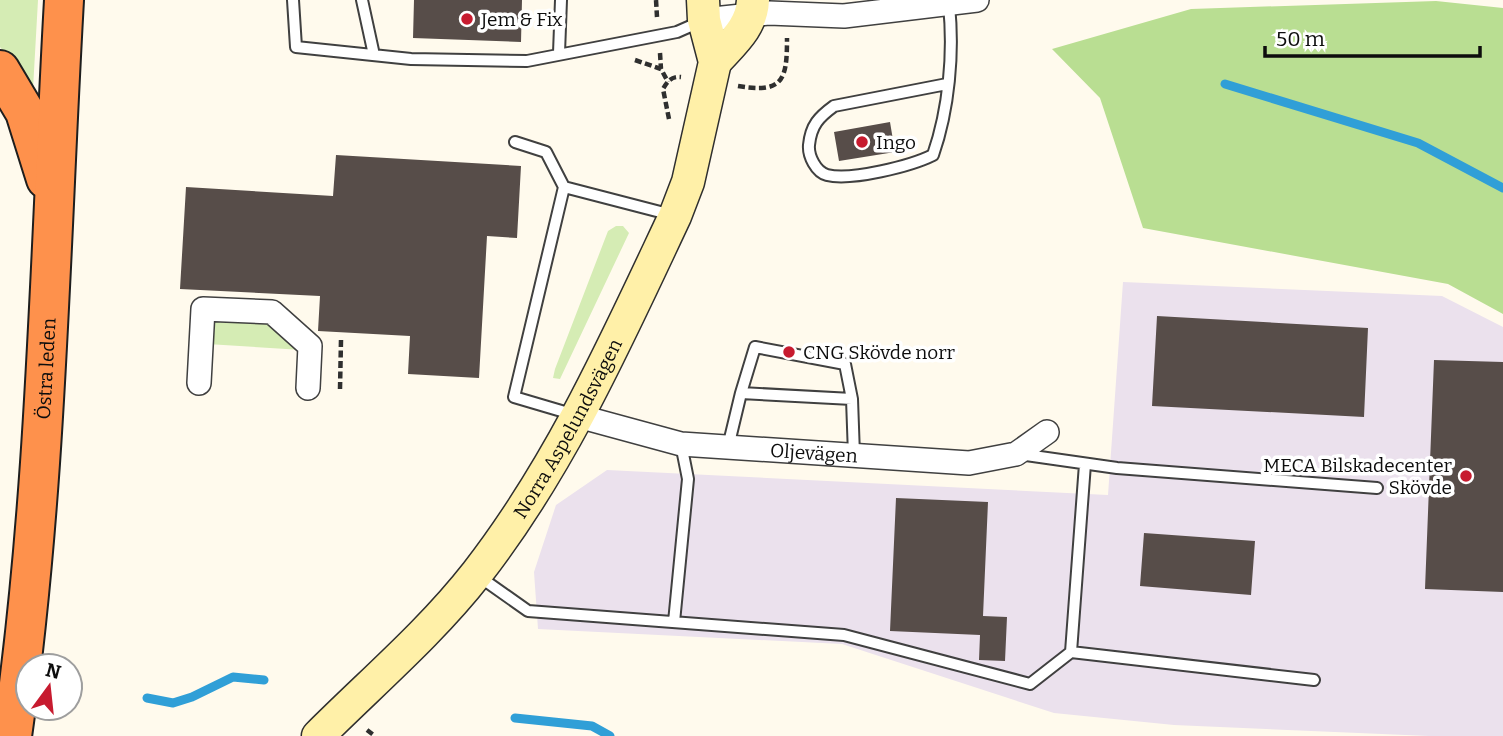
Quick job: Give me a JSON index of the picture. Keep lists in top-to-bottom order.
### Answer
{
  "streets": {
    "highway": ["Östra leden"],
    "street": ["Norra Aspelundsvägen", "Oljevägen"]
  },
  "crossings": [
    ["Norra Aspelundsvägen", "Oljevägen"]
  ],
  "places": [
    "Jem & Fix",
    "Ingo",
    "CNG Skövde norr",
    "MECA Bilskadecenter Skövde"
  ],
  "scale_bar": "50 m",
  "north": "top"
}
